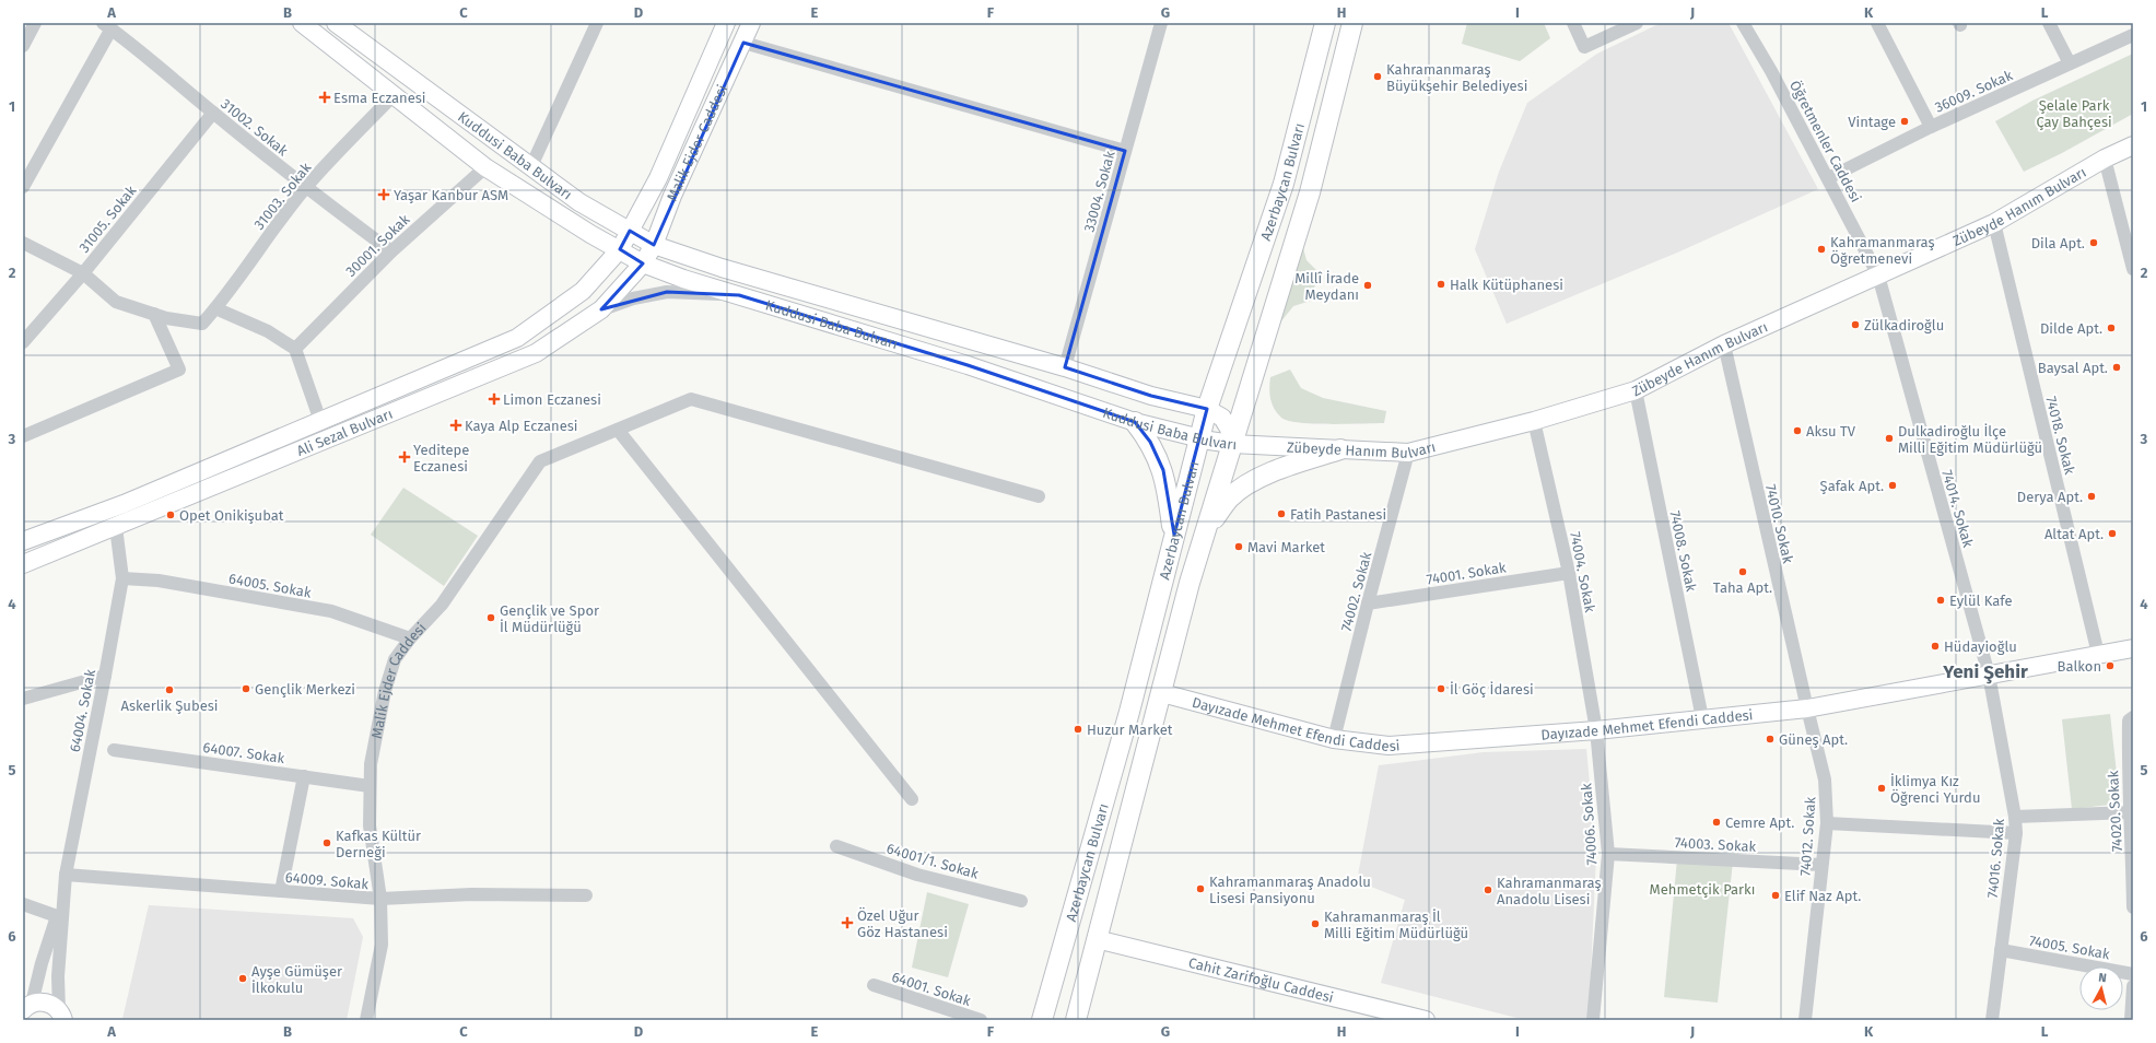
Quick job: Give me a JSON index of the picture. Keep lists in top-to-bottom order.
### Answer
{
  "streets": {
    "main road": [
      "Malik Ejder Caddesi",
      "Kuddusi Baba Bulvarı",
      "Azerbaycan Bulvarı",
      "Zübeyde Hanım Bulvarı",
      "Ali Sezal Bulvarı",
      "Dayızade Mehmet Efendi Caddesi",
      "Cahit Zarifoğlu Caddesi"
    ],
    "street": [
      "36009. Sokak",
      "31002. Sokak",
      "Öğretmenler Caddesi",
      "33004. Sokak",
      "31003. Sokak",
      "31005. Sokak",
      "30001. Sokak",
      "74018. Sokak",
      "74014. Sokak",
      "74010. Sokak",
      "74008. Sokak",
      "74004. Sokak",
      "74001. Sokak",
      "64005. Sokak",
      "74002. Sokak",
      "64004. Sokak",
      "64007. Sokak",
      "74020. Sokak",
      "74006. Sokak",
      "74012. Sokak",
      "74003. Sokak",
      "74016. Sokak",
      "64001/1. Sokak",
      "64009. Sokak",
      "74005. Sokak",
      "64001. Sokak"
    ]
  },
  "crossings": [
    ["36009. Sokak", "Öğretmenler Caddesi"],
    ["31002. Sokak", "31003. Sokak"],
    ["31002. Sokak", "31005. Sokak"],
    ["31002. Sokak", "30001. Sokak"],
    ["Öğretmenler Caddesi", "Zübeyde Hanım Bulvarı"],
    ["Öğretmenler Caddesi", "74014. Sokak"],
    ["Malik Ejder Caddesi", "Kuddusi Baba Bulvarı"],
    ["Malik Ejder Caddesi", "Ali Sezal Bulvarı"],
    ["Malik Ejder Caddesi", "64005. Sokak"],
    ["Malik Ejder Caddesi", "64007. Sokak"],
    ["Malik Ejder Caddesi", "64009. Sokak"],
    ["Kuddusi Baba Bulvarı", "Azerbaycan Bulvarı"],
    ["Kuddusi Baba Bulvarı", "33004. Sokak"],
    ["Kuddusi Baba Bulvarı", "31003. Sokak"],
    ["Kuddusi Baba Bulvarı", "Zübeyde Hanım Bulvarı"],
    ["Kuddusi Baba Bulvarı", "30001. Sokak"],
    ["Kuddusi Baba Bulvarı", "Ali Sezal Bulvarı"],
    ["Azerbaycan Bulvarı", "Zübeyde Hanım Bulvarı"],
    ["Azerbaycan Bulvarı", "Dayızade Mehmet Efendi Caddesi"],
    ["Azerbaycan Bulvarı", "Cahit Zarifoğlu Caddesi"],
    ["Zübeyde Hanım Bulvarı", "74018. Sokak"],
    ["Zübeyde Hanım Bulvarı", "74014. Sokak"],
    ["Zübeyde Hanım Bulvarı", "74010. Sokak"],
    ["Zübeyde Hanım Bulvarı", "74008. Sokak"],
    ["Zübeyde Hanım Bulvarı", "74004. Sokak"],
    ["Zübeyde Hanım Bulvarı", "74002. Sokak"],
    ["Ali Sezal Bulvarı", "64004. Sokak"],
    ["74018. Sokak", "Dayızade Mehmet Efendi Caddesi"],
    ["74014. Sokak", "Dayızade Mehmet Efendi Caddesi"],
    ["74014. Sokak", "74016. Sokak"],
    ["74010. Sokak", "Dayızade Mehmet Efendi Caddesi"],
    ["74010. Sokak", "74012. Sokak"],
    ["74008. Sokak", "Dayızade Mehmet Efendi Caddesi"],
    ["74004. Sokak", "74001. Sokak"],
    ["74004. Sokak", "Dayızade Mehmet Efendi Caddesi"],
    ["74004. Sokak", "74006. Sokak"],
    ["74001. Sokak", "74002. Sokak"],
    ["64005. Sokak", "64004. Sokak"],
    ["74002. Sokak", "Dayızade Mehmet Efendi Caddesi"],
    ["64004. Sokak", "64009. Sokak"],
    ["Dayızade Mehmet Efendi Caddesi", "74006. Sokak"],
    ["Dayızade Mehmet Efendi Caddesi", "74012. Sokak"],
    ["Dayızade Mehmet Efendi Caddesi", "74016. Sokak"],
    ["74006. Sokak", "74003. Sokak"],
    ["74012. Sokak", "74003. Sokak"],
    ["74016. Sokak", "74005. Sokak"]
  ],
  "districts": ["Yeni Şehir"],
  "parks": ["Şelale Park Çay Bahçesi", "Mehmetçik Parkı"],
  "places": {
    "other": [
      "Kahramanmaraş Büyükşehir Belediyesi",
      "Vintage",
      "Dila Apt.",
      "Kahramanmaraş Öğretmenevi",
      "Halk Kütüphanesi",
      "Millî İrade Meydanı",
      "Zülkadiroğlu",
      "Dilde Apt.",
      "Baysal Apt.",
      "Aksu TV",
      "Dulkadiroğlu İlçe Milli Eğitim Müdürlüğü",
      "Şafak Apt.",
      "Derya Apt.",
      "Fatih Pastanesi",
      "Opet Onikişubat",
      "Altat Apt.",
      "Mavi Market",
      "Taha Apt.",
      "Eylül Kafe",
      "Gençlik ve Spor İl Müdürlüğü",
      "Hüdayioğlu",
      "Balkon",
      "Gençlik Merkezi",
      "İl Göç İdaresi",
      "Askerlik Şubesi",
      "Huzur Market",
      "Güneş Apt.",
      "İklimya Kız Öğrenci Yurdu",
      "Cemre Apt.",
      "Kafkas Kültür Derneği",
      "Kahramanmaraş Anadolu Lisesi Pansiyonu",
      "Kahramanmaraş Anadolu Lisesi",
      "Elif Naz Apt.",
      "Kahramanmaraş İl Milli Eğitim Müdürlüğü",
      "Ayşe Gümüşer İlkokulu"
    ],
    "health": [
      "Esma Eczanesi",
      "Yaşar Kanbur ASM",
      "Limon Eczanesi",
      "Kaya Alp Eczanesi",
      "Yeditepe Eczanesi",
      "Özel Uğur Göz Hastanesi"
    ]
  },
  "north": "top",
  "grid": {
    "columns": [
      "A",
      "B",
      "C",
      "D",
      "E",
      "F",
      "G",
      "H",
      "I",
      "J",
      "K",
      "L"
    ],
    "rows": [
      "1",
      "2",
      "3",
      "4",
      "5",
      "6"
    ]
  }
}
